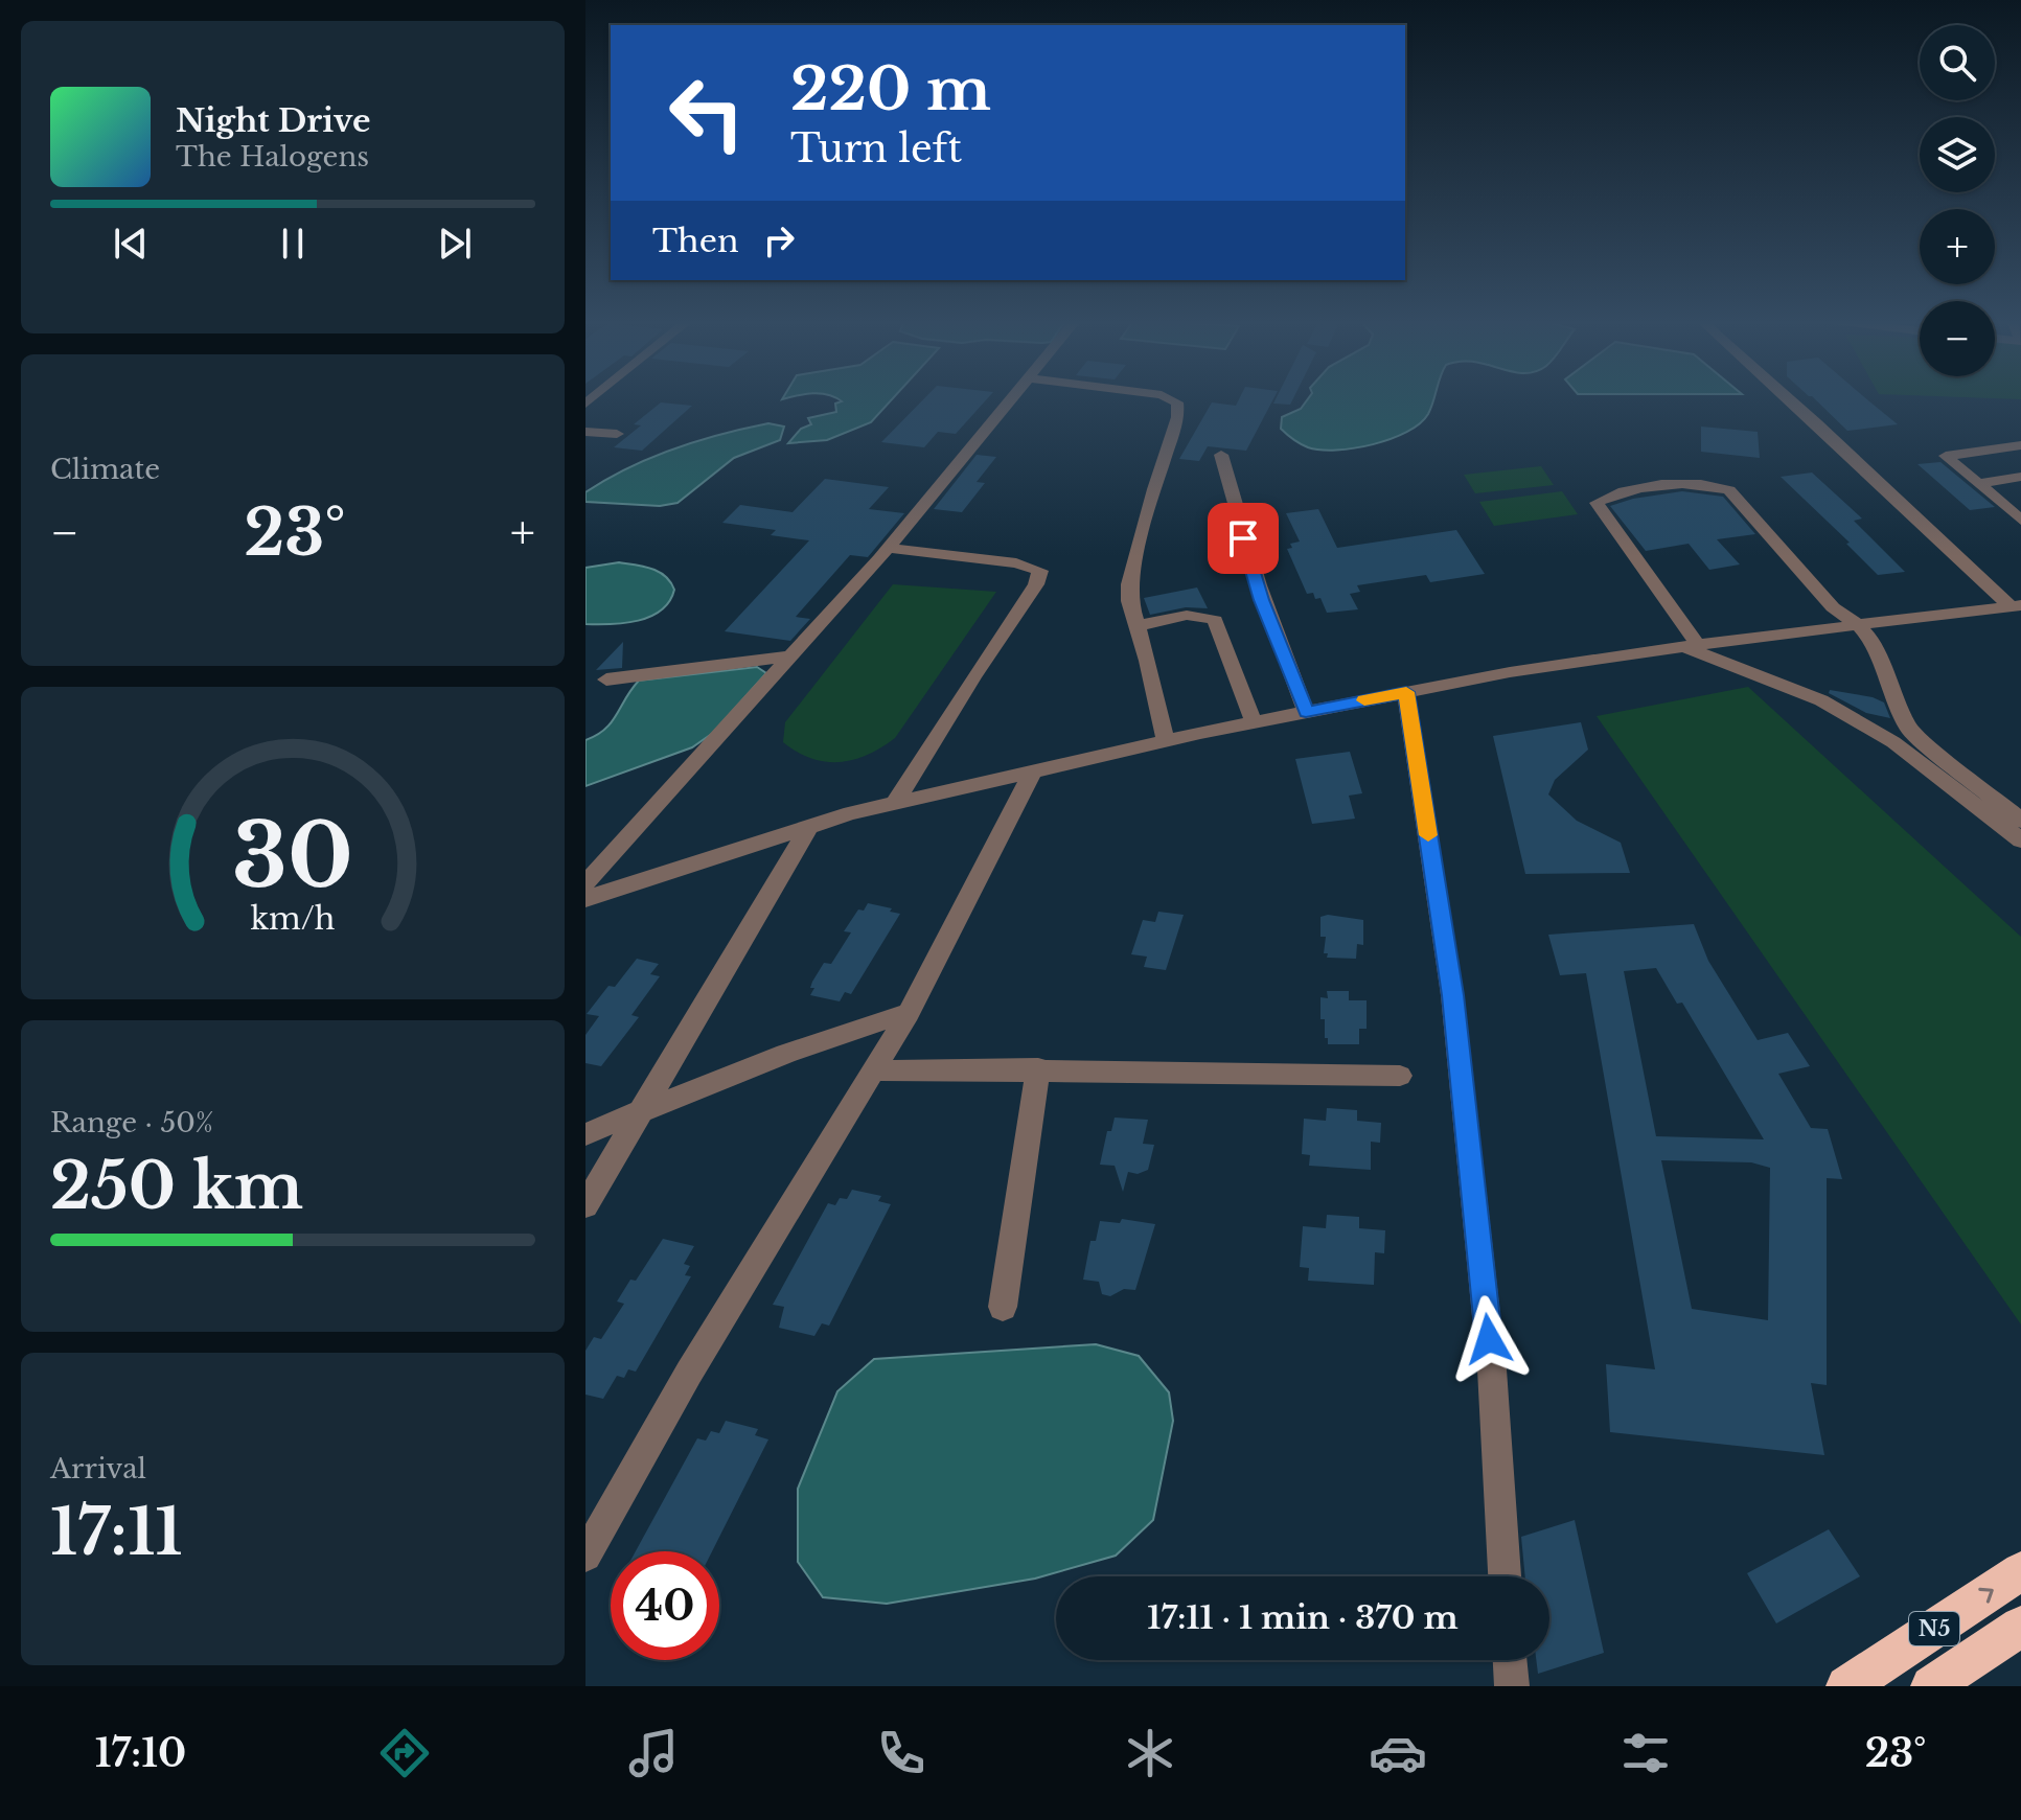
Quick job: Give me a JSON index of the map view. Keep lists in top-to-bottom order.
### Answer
{
  "streets": {
    "highway": ["N5"]
  },
  "page": {
    "map_buttons": ["+", "−"],
    "turn": ["220 m", "Turn left"],
    "song": ["Night Drive", "The Halogens"],
    "then": "Then",
    "tile": [
      "Climate",
      ["Range · 50%", "250 km"],
      ["Arrival", "17:11"]
    ],
    "heat": ["−", "23°", "+"],
    "limit": "40",
    "trip": "17:11 · 1 min · 370 m",
    "tabs": ["17:10", "23°"],
    "gauge": ["30", "km/h"]
  }
}
